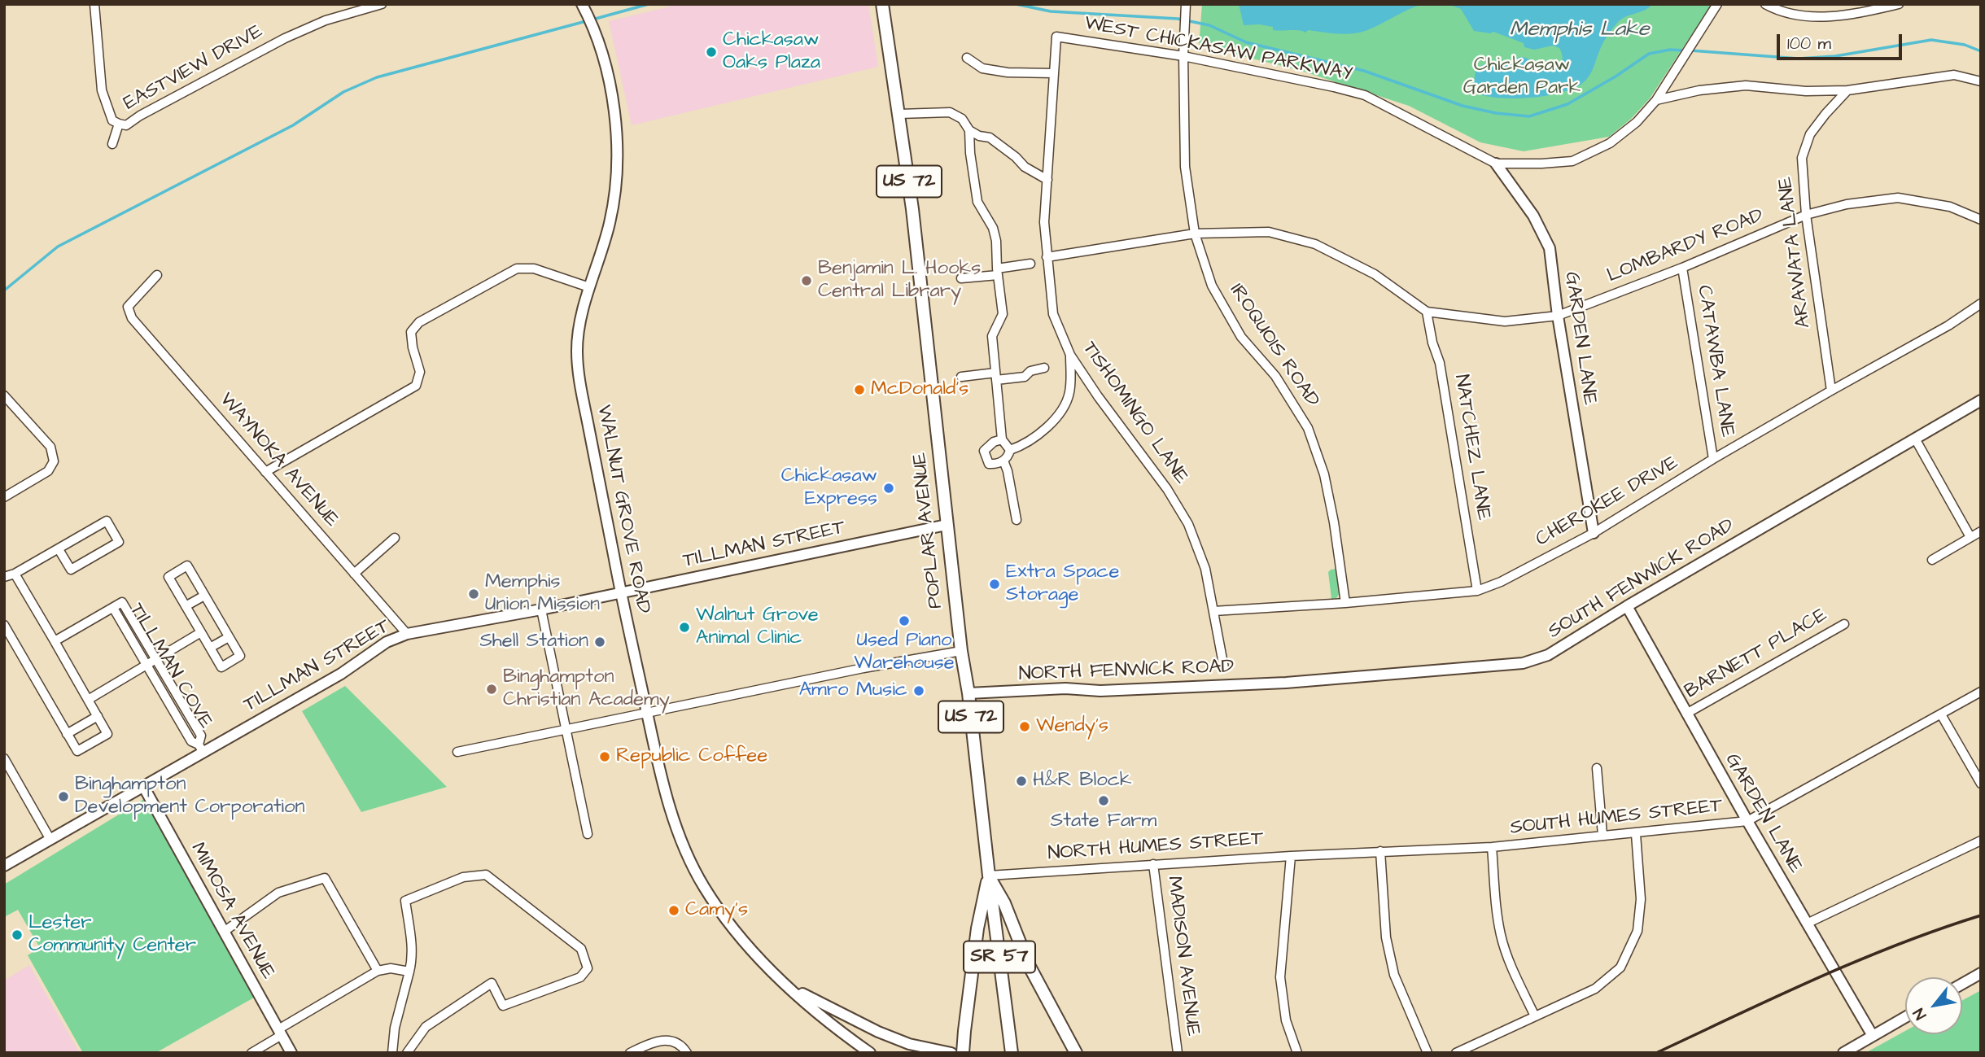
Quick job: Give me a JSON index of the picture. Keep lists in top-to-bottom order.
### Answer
{
  "streets": {
    "main road": ["US 72", "POPLAR AVENUE", "SR 57"],
    "street": [
      "WEST CHICKASAW PARKWAY",
      "EASTVIEW DRIVE",
      "LOMBARDY ROAD",
      "ARAWATA LANE",
      "GARDEN LANE",
      "IROQUOIS ROAD",
      "CATAWBA LANE",
      "TISHOMINGO LANE",
      "NATCHEZ LANE",
      "WAYNOKA AVENUE",
      "CHEROKEE DRIVE",
      "WALNUT GROVE ROAD",
      "TILLMAN STREET",
      "SOUTH FENWICK ROAD",
      "BARNETT PLACE",
      "TILLMAN COVE",
      "NORTH FENWICK ROAD",
      "SOUTH HUMES STREET",
      "NORTH HUMES STREET",
      "MIMOSA AVENUE",
      "MADISON AVENUE"
    ]
  },
  "crossings": [
    ["WEST CHICKASAW PARKWAY", "GARDEN LANE"],
    ["WEST CHICKASAW PARKWAY", "IROQUOIS ROAD"],
    ["WEST CHICKASAW PARKWAY", "TISHOMINGO LANE"],
    ["US 72", "POPLAR AVENUE"],
    ["US 72", "NORTH HUMES STREET"],
    ["LOMBARDY ROAD", "ARAWATA LANE"],
    ["LOMBARDY ROAD", "GARDEN LANE"],
    ["LOMBARDY ROAD", "IROQUOIS ROAD"],
    ["LOMBARDY ROAD", "CATAWBA LANE"],
    ["LOMBARDY ROAD", "TISHOMINGO LANE"],
    ["LOMBARDY ROAD", "NATCHEZ LANE"],
    ["ARAWATA LANE", "CHEROKEE DRIVE"],
    ["GARDEN LANE", "CHEROKEE DRIVE"],
    ["GARDEN LANE", "SOUTH FENWICK ROAD"],
    ["GARDEN LANE", "BARNETT PLACE"],
    ["GARDEN LANE", "SOUTH HUMES STREET"],
    ["IROQUOIS ROAD", "CHEROKEE DRIVE"],
    ["CATAWBA LANE", "CHEROKEE DRIVE"],
    ["TISHOMINGO LANE", "CHEROKEE DRIVE"],
    ["NATCHEZ LANE", "CHEROKEE DRIVE"],
    ["WAYNOKA AVENUE", "TILLMAN STREET"],
    ["WALNUT GROVE ROAD", "TILLMAN STREET"],
    ["POPLAR AVENUE", "TILLMAN STREET"],
    ["POPLAR AVENUE", "NORTH FENWICK ROAD"],
    ["POPLAR AVENUE", "NORTH HUMES STREET"],
    ["TILLMAN STREET", "TILLMAN COVE"],
    ["TILLMAN STREET", "MIMOSA AVENUE"],
    ["SOUTH FENWICK ROAD", "NORTH FENWICK ROAD"],
    ["SOUTH HUMES STREET", "NORTH HUMES STREET"],
    ["NORTH HUMES STREET", "MADISON AVENUE"]
  ],
  "water": ["Memphis Lake"],
  "parks": ["Chickasaw Garden Park"],
  "places": [
    "Chickasaw Oaks Plaza",
    "Benjamin L. Hooks Central Library",
    "McDonald's",
    "Chickasaw Express",
    "Extra Space Storage",
    "Memphis Union Mission",
    "Used Piano Warehouse",
    "Walnut Grove Animal Clinic",
    "Shell Station",
    "Binghampton Christian Academy",
    "Amro Music",
    "Wendy's",
    "Republic Coffee",
    "H&R Block",
    "Binghampton Development Corporation",
    "State Farm",
    "Camy's",
    "Lester Community Center"
  ],
  "scale_bar": "100 m",
  "north": "bottom left"
}
